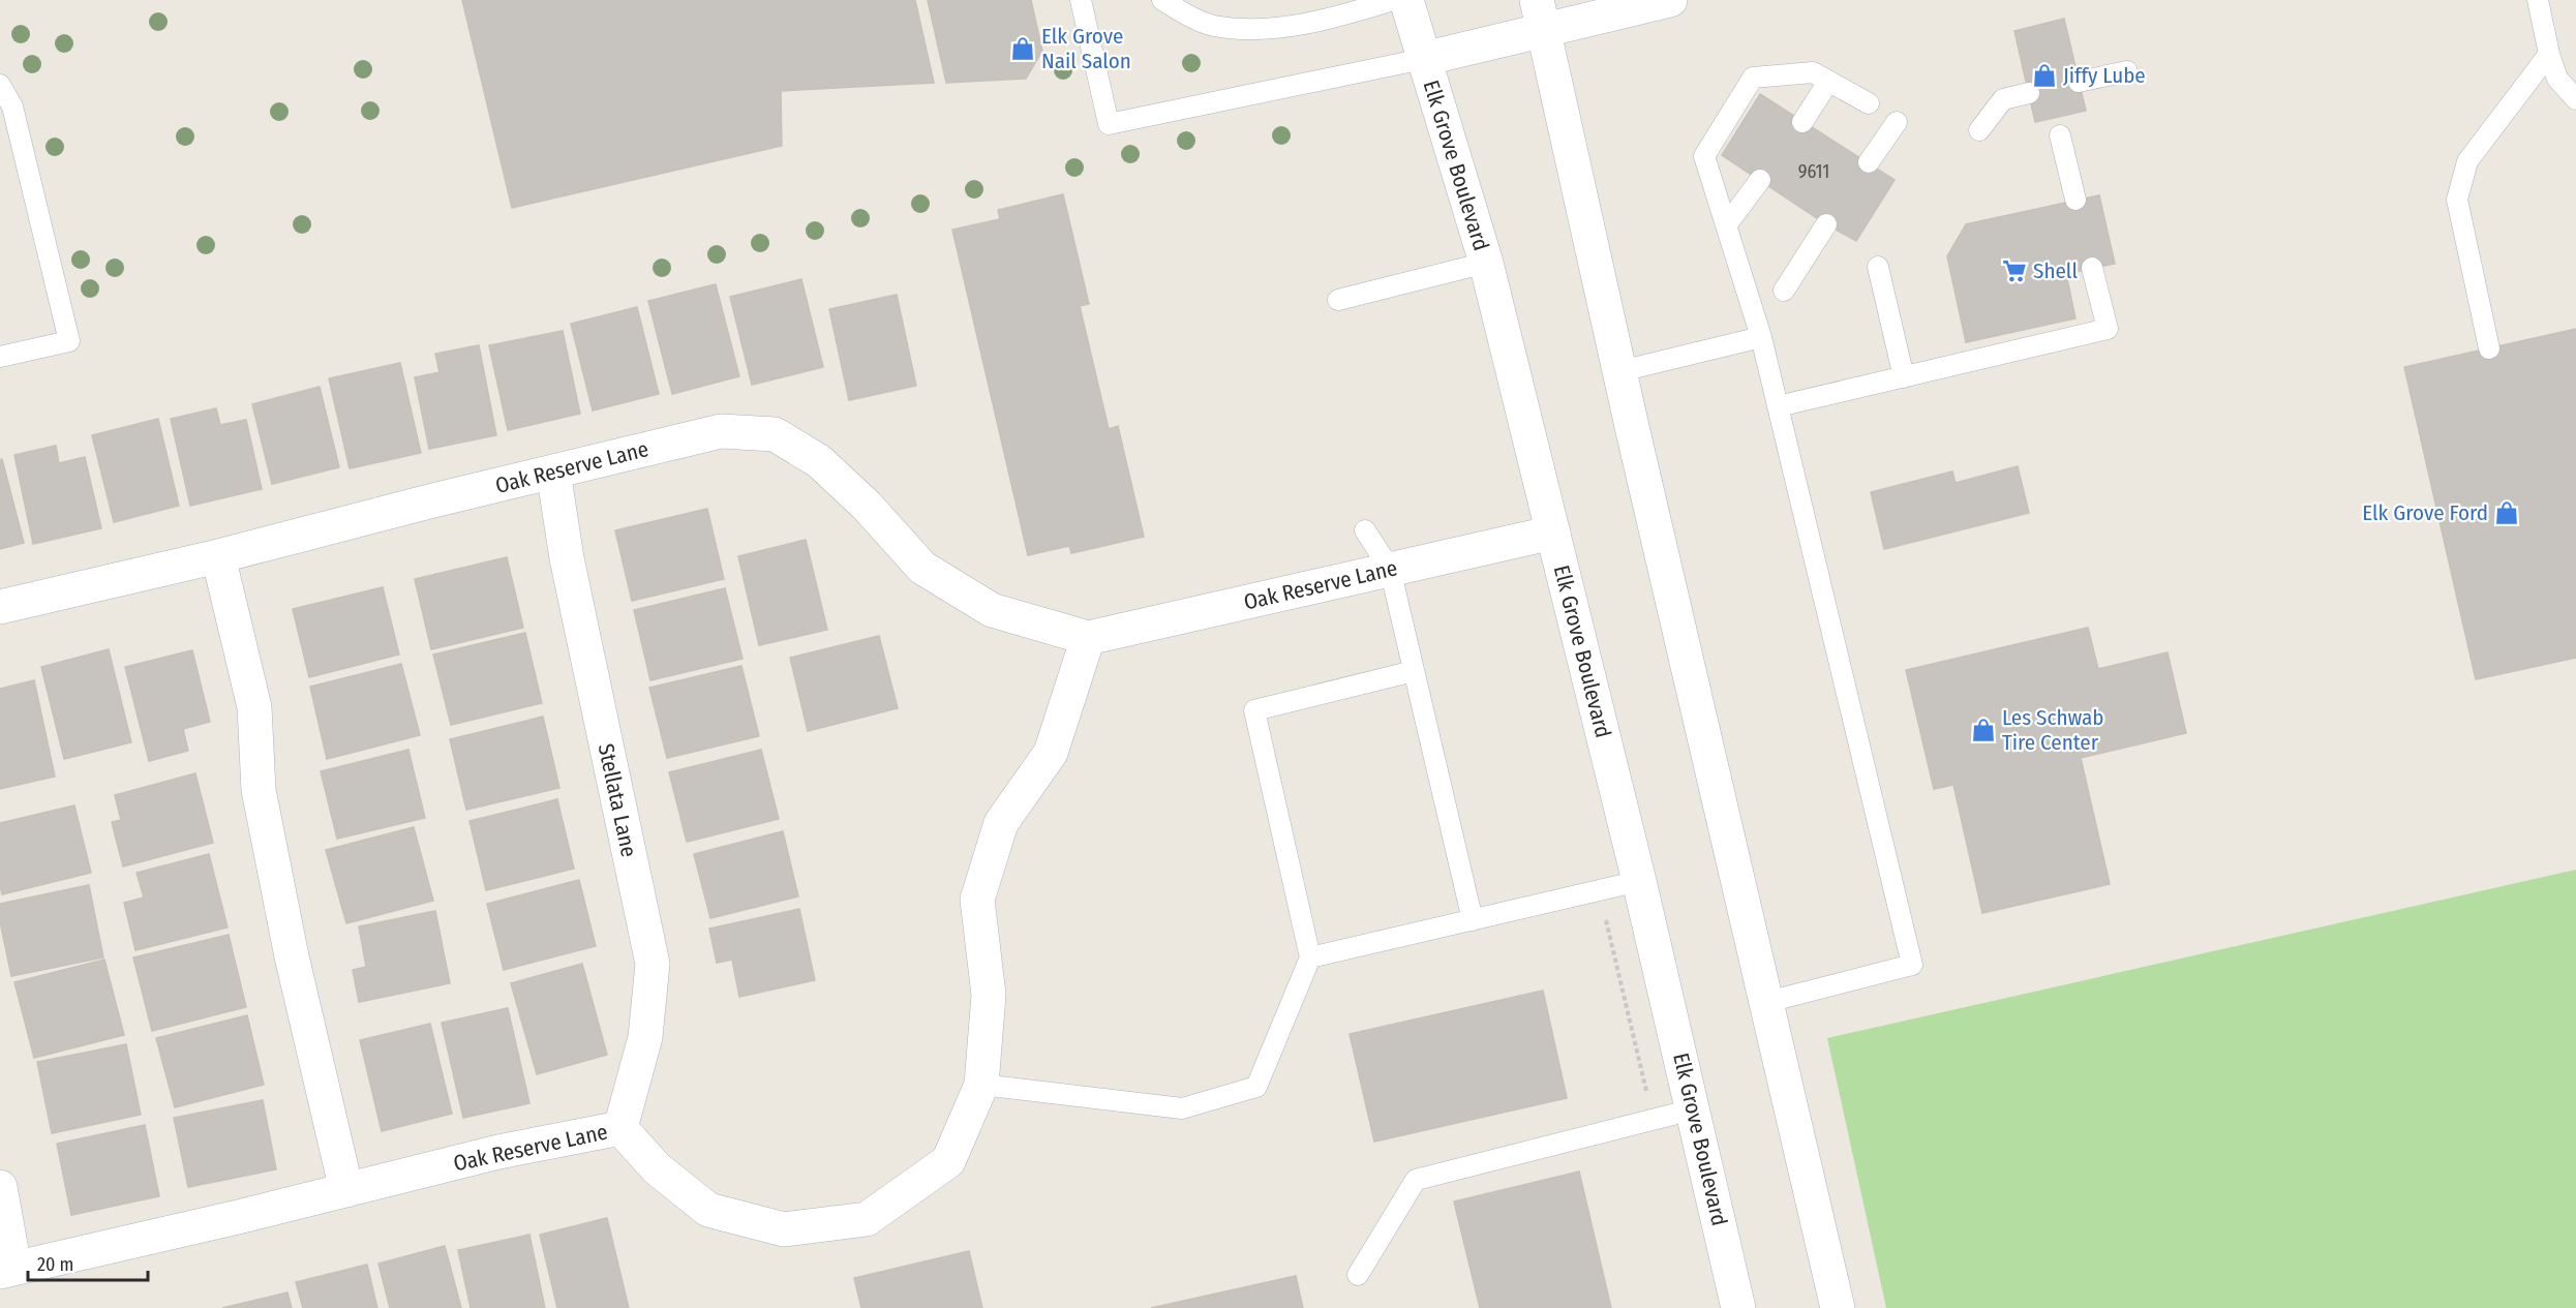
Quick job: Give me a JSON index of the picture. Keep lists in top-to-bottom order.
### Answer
{
  "streets": {
    "street": ["Elk Grove Boulevard", "Oak Reserve Lane", "Stellata Lane"]
  },
  "crossings": [
    ["Elk Grove Boulevard", "Oak Reserve Lane"],
    ["Oak Reserve Lane", "Stellata Lane"]
  ],
  "places": {
    "shop": [
      "Elk Grove Nail Salon",
      "Jiffy Lube",
      "Elk Grove Ford",
      "Les Schwab Tire Center"
    ],
    "supermarket": ["Shell"]
  },
  "house_numbers": ["9611"],
  "scale_bar": "20 m"
}
